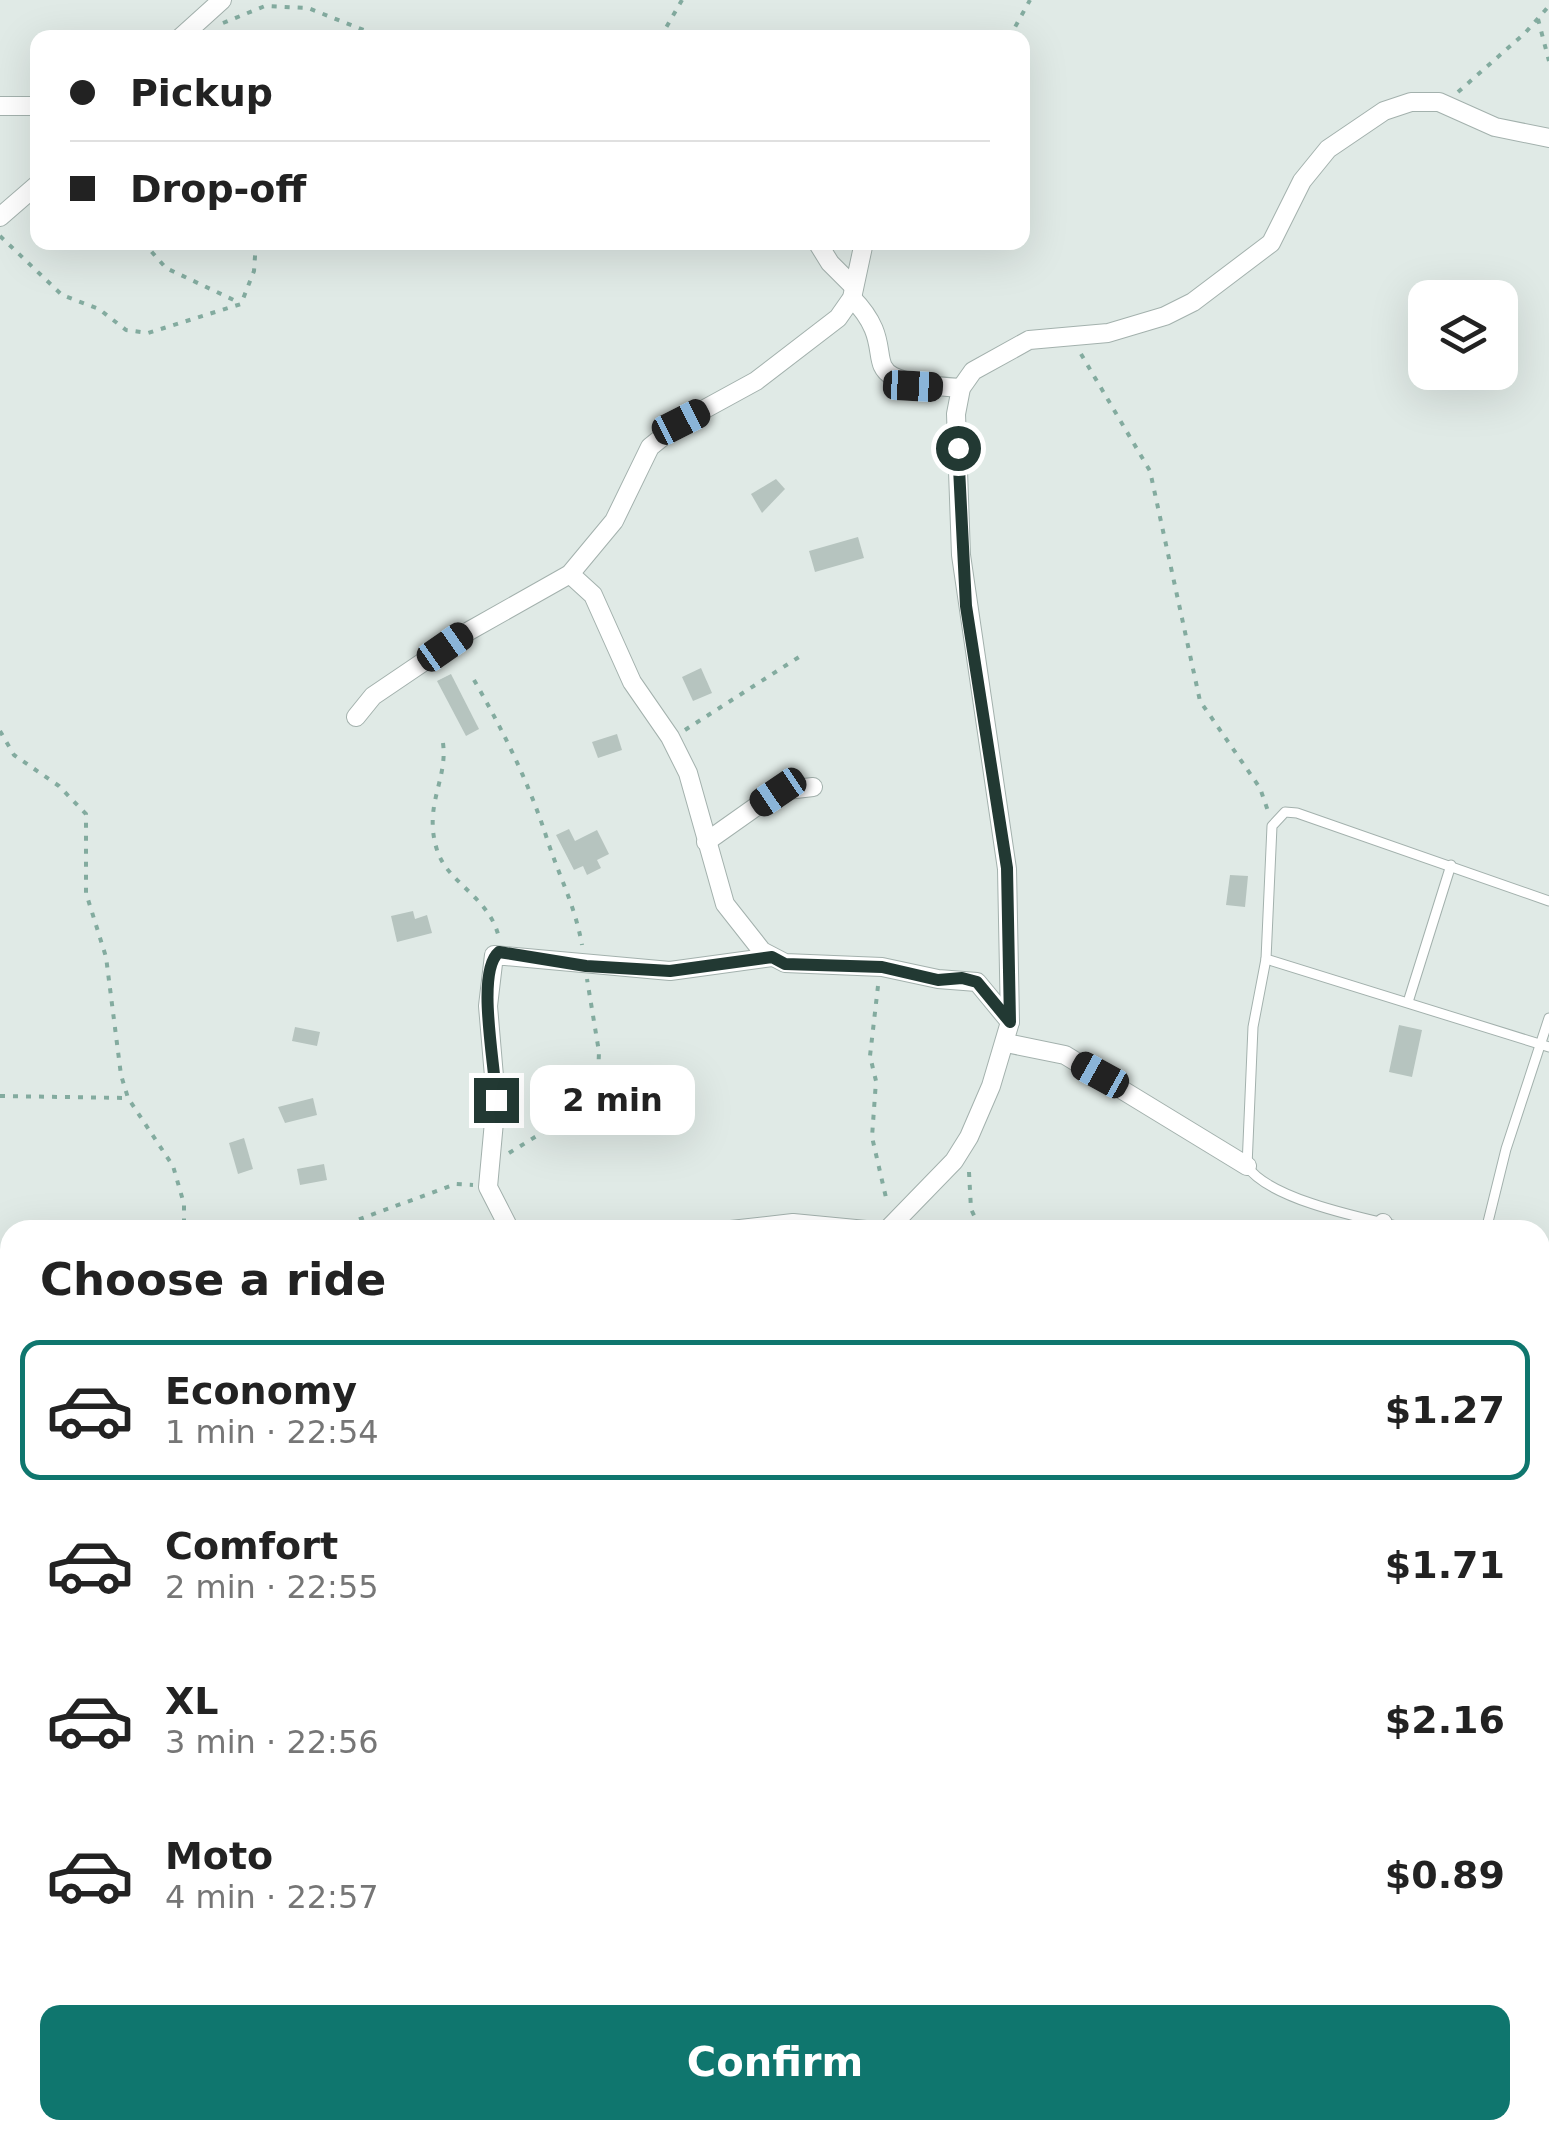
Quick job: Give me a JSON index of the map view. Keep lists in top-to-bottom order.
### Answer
{
  "page": {
    "banner": ["Pickup", "Drop-off"],
    "bubble": "2 min",
    "heading": "Choose a ride",
    "list": [
      {
        "name": "Economy",
        "note": "1 min · 22:54",
        "value": "$1.27"
      },
      {
        "name": "Comfort",
        "note": "2 min · 22:55",
        "value": "$1.71"
      },
      {
        "name": "XL",
        "note": "3 min · 22:56",
        "value": "$2.16"
      },
      {
        "name": "Moto",
        "note": "4 min · 22:57",
        "value": "$0.89"
      }
    ],
    "buttons": "Confirm"
  }
}
